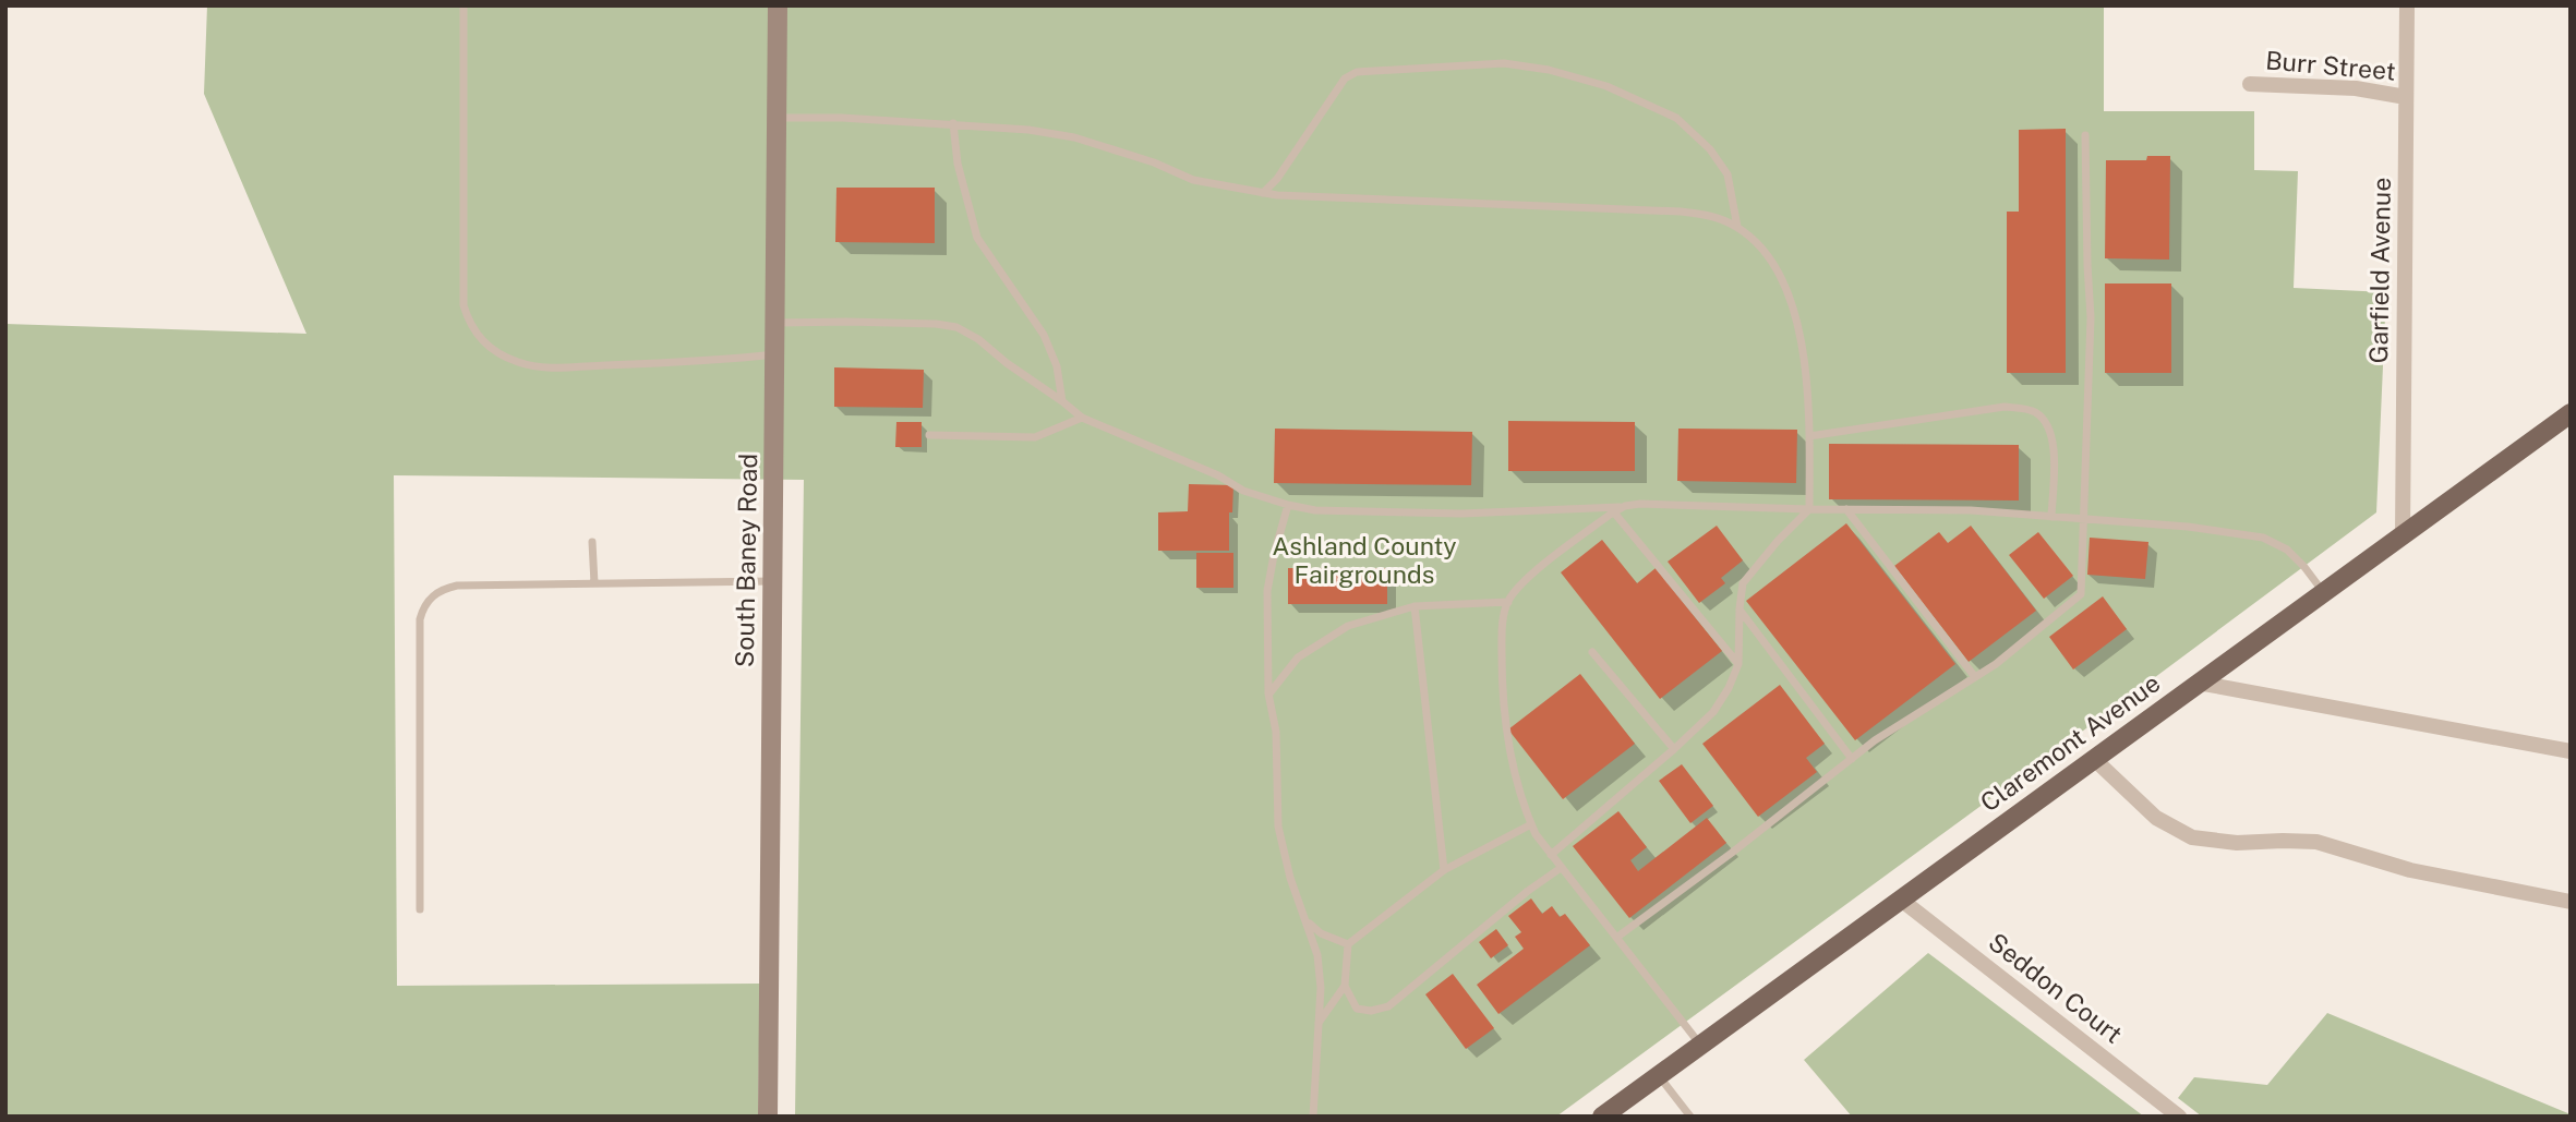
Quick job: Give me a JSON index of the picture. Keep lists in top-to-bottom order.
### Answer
{
  "streets": {
    "main road": ["Claremont Avenue"],
    "street": [
      "Burr Street",
      "Garfield Avenue",
      "South Baney Road",
      "Seddon Court"
    ]
  },
  "crossings": [
    ["Burr Street", "Garfield Avenue"],
    ["Garfield Avenue", "Claremont Avenue"],
    ["Claremont Avenue", "Seddon Court"]
  ],
  "parks": ["Ashland County Fairgrounds"]
}
